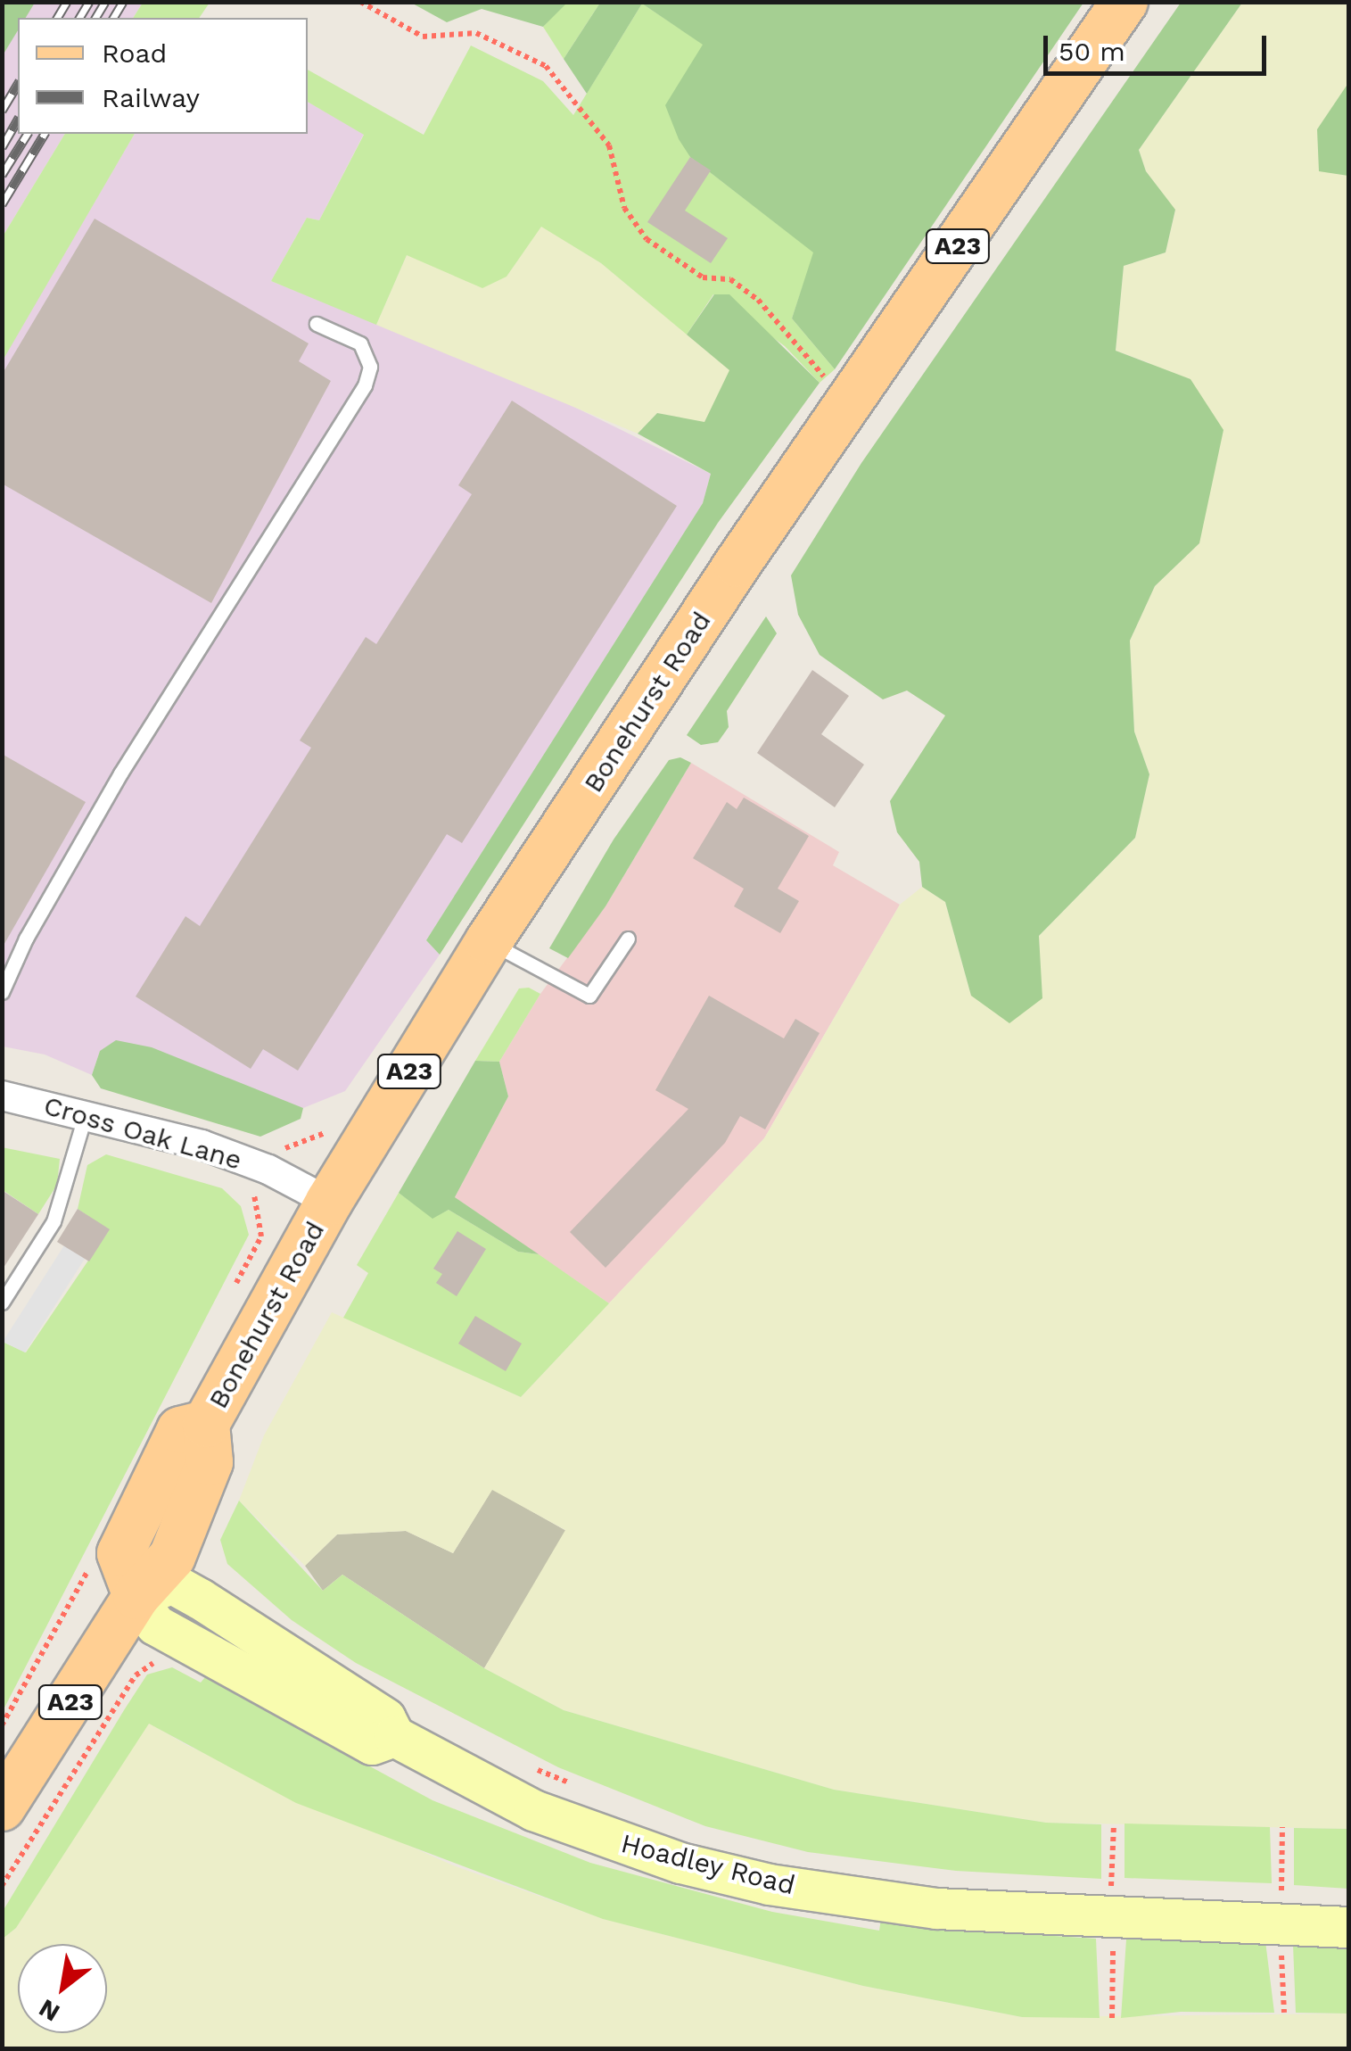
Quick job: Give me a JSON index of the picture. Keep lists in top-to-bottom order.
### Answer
{
  "streets": {
    "main road": ["A23", "Bonehurst Road"],
    "street": ["Cross Oak Lane", "Hoadley Road"]
  },
  "crossings": [
    ["Bonehurst Road", "Cross Oak Lane"],
    ["Bonehurst Road", "Hoadley Road"]
  ],
  "legend": ["Road", "Railway"],
  "scale_bar": "50 m",
  "north": "bottom left"
}
